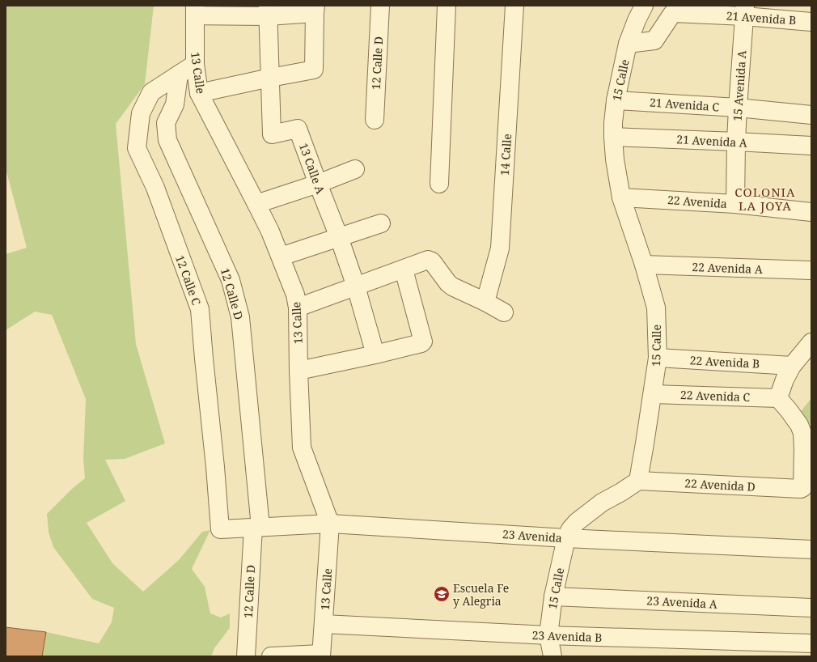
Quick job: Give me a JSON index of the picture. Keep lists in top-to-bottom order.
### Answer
{
  "streets": {
    "street": [
      "21 Avenida B",
      "12 Calle D",
      "13 Calle",
      "15 Calle",
      "15 Avenida A",
      "21 Avenida C",
      "21 Avenida A",
      "14 Calle",
      "13 Calle A",
      "22 Avenida",
      "22 Avenida A",
      "12 Calle C",
      "22 Avenida B",
      "22 Avenida C",
      "22 Avenida D",
      "23 Avenida",
      "23 Avenida A",
      "23 Avenida B"
    ]
  },
  "crossings": [
    ["21 Avenida B", "15 Calle"],
    ["21 Avenida B", "15 Avenida A"],
    ["12 Calle D", "12 Calle C"],
    ["12 Calle D", "23 Avenida"],
    ["13 Calle", "12 Calle C"],
    ["13 Calle", "23 Avenida"],
    ["13 Calle", "23 Avenida B"],
    ["15 Calle", "21 Avenida C"],
    ["15 Calle", "21 Avenida A"],
    ["15 Calle", "22 Avenida"],
    ["15 Calle", "22 Avenida A"],
    ["15 Calle", "22 Avenida B"],
    ["15 Calle", "22 Avenida C"],
    ["15 Calle", "22 Avenida D"],
    ["15 Calle", "23 Avenida"],
    ["15 Calle", "23 Avenida A"],
    ["15 Calle", "23 Avenida B"],
    ["15 Avenida A", "21 Avenida C"],
    ["15 Avenida A", "21 Avenida A"],
    ["15 Avenida A", "22 Avenida"],
    ["12 Calle C", "23 Avenida"],
    ["22 Avenida C", "22 Avenida D"]
  ],
  "districts": ["COLONIA LA JOYA"],
  "places": {
    "school or university": ["Escuela Fe y Alegria"]
  }
}
